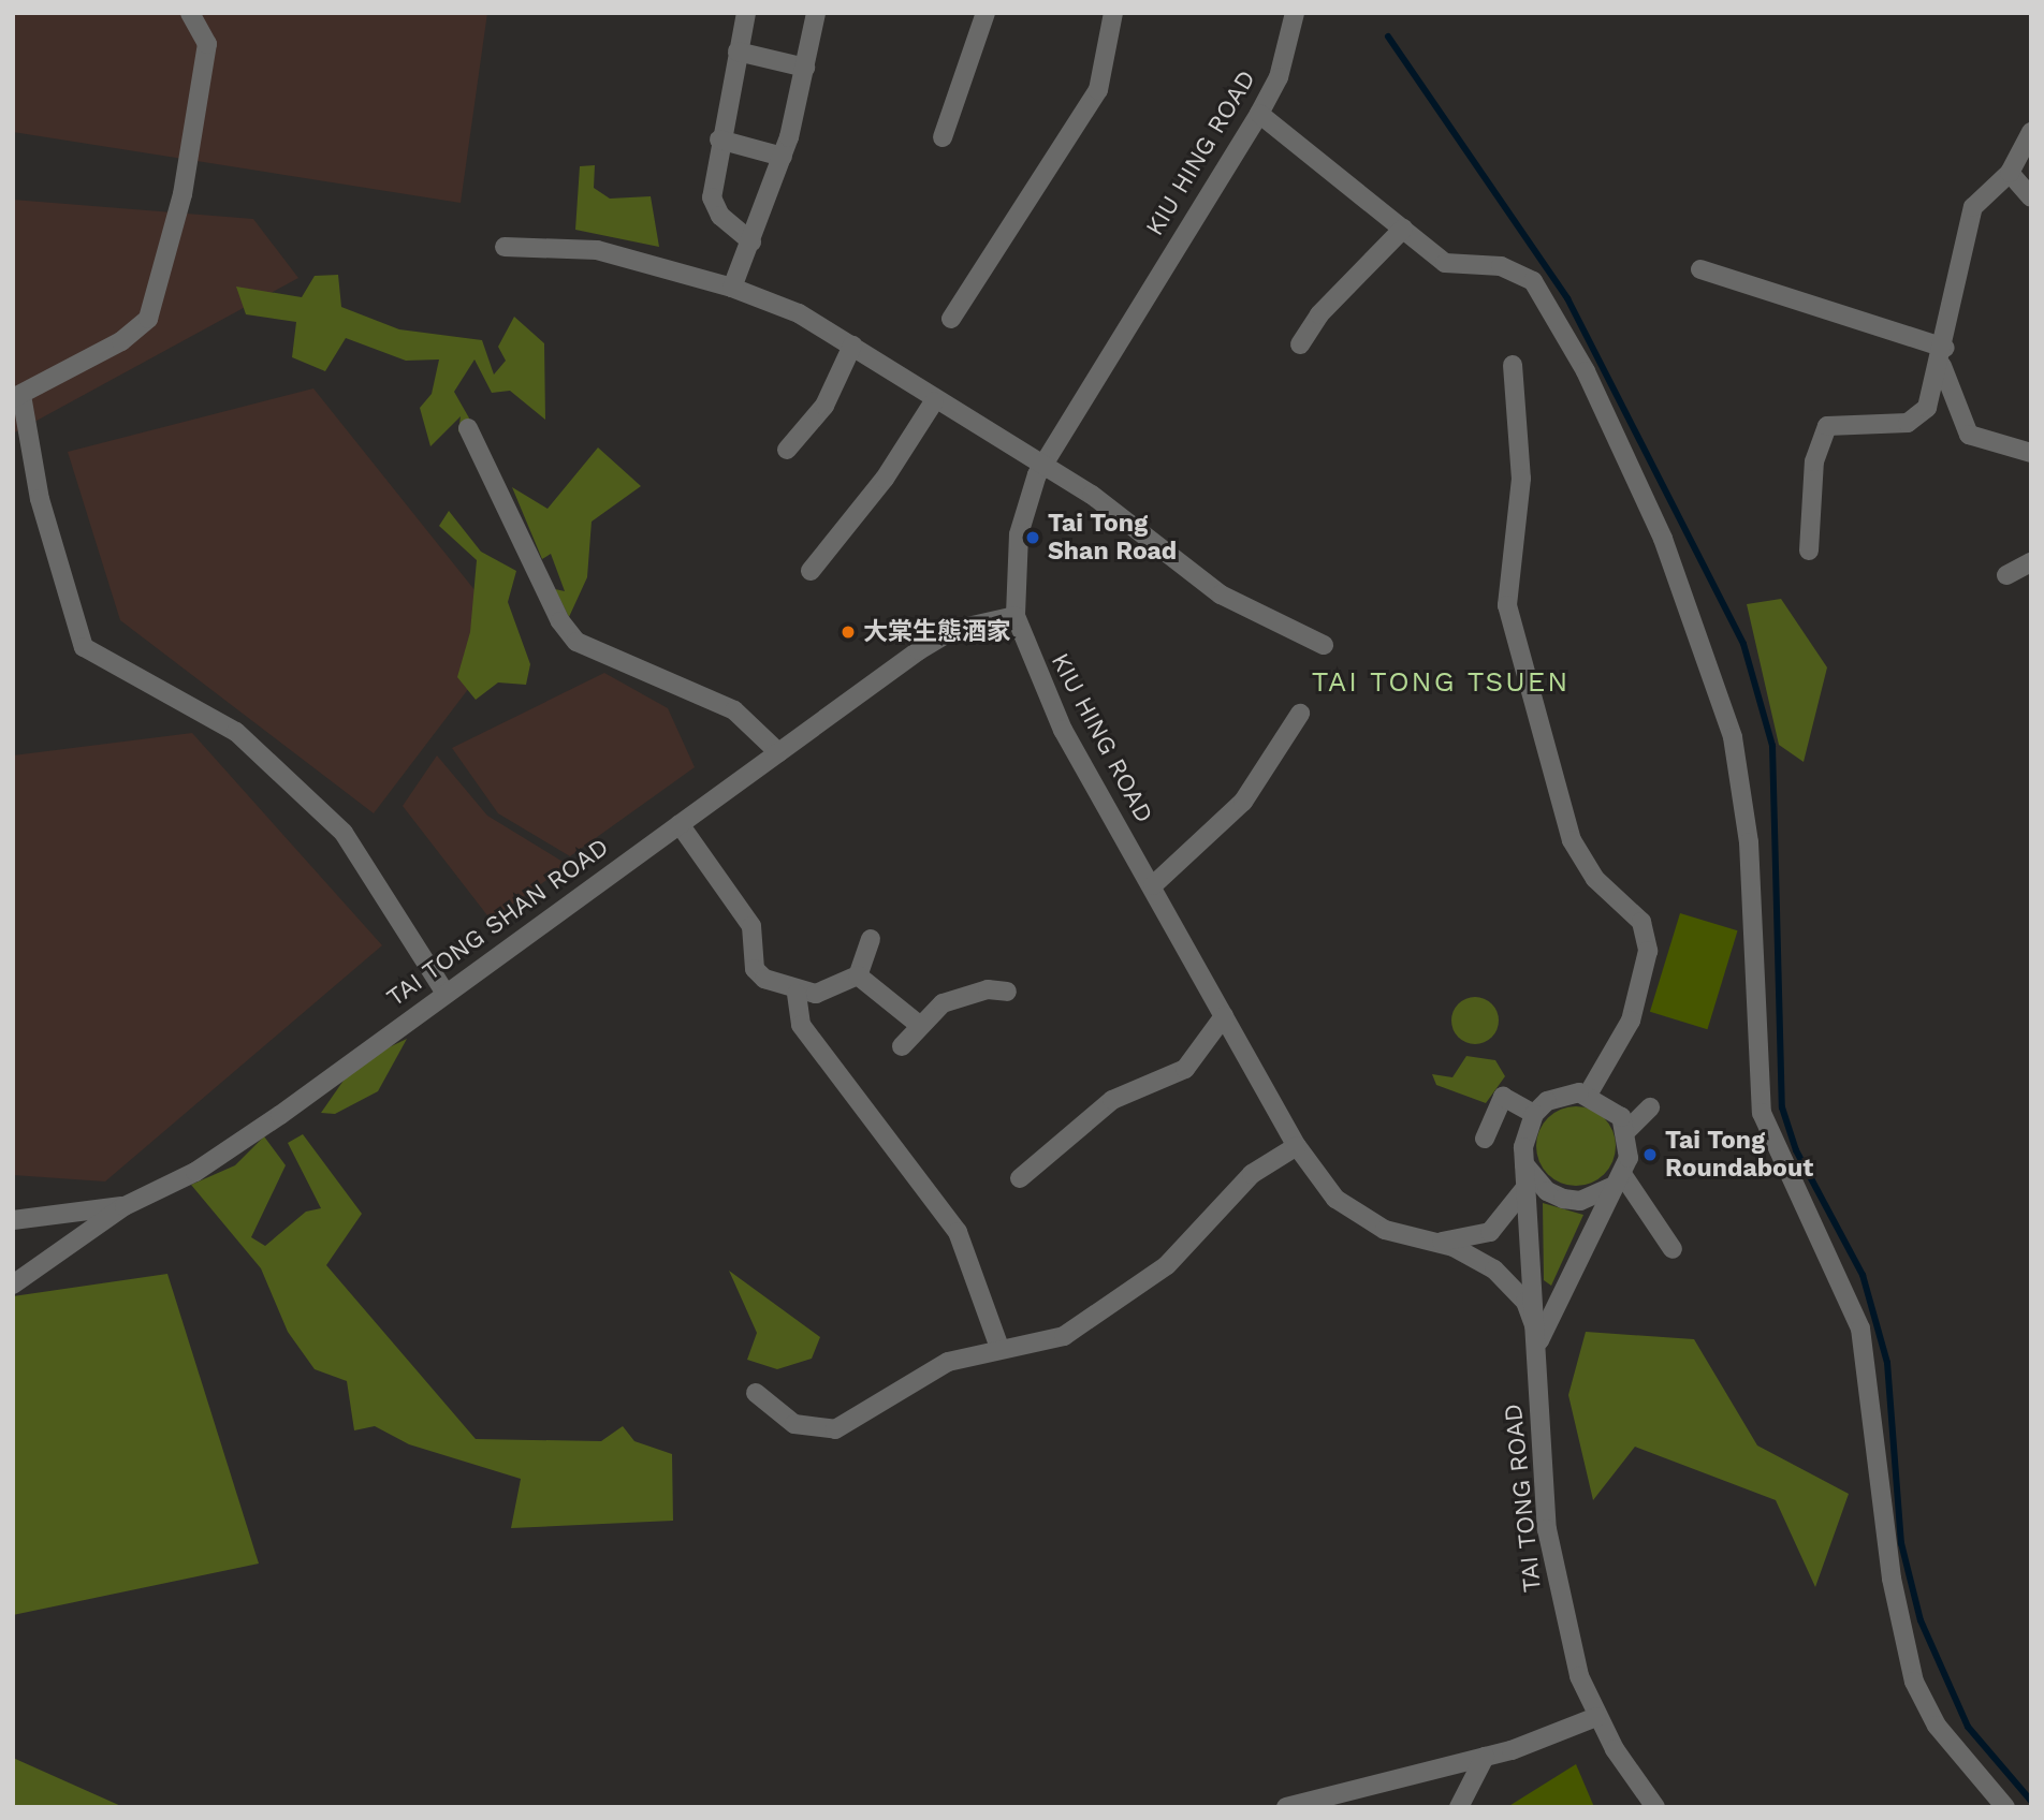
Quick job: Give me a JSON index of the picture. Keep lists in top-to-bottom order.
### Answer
{
  "streets": {
    "street": ["KIU HING ROAD", "TAI TONG SHAN ROAD", "TAI TONG ROAD"]
  },
  "crossings": [
    ["KIU HING ROAD", "TAI TONG SHAN ROAD"],
    ["KIU HING ROAD", "TAI TONG ROAD"]
  ],
  "districts": ["TAI TONG TSUEN"],
  "places": ["Tai Tong Shan Road", "大棠生態酒家", "Tai Tong Roundabout"]
}
